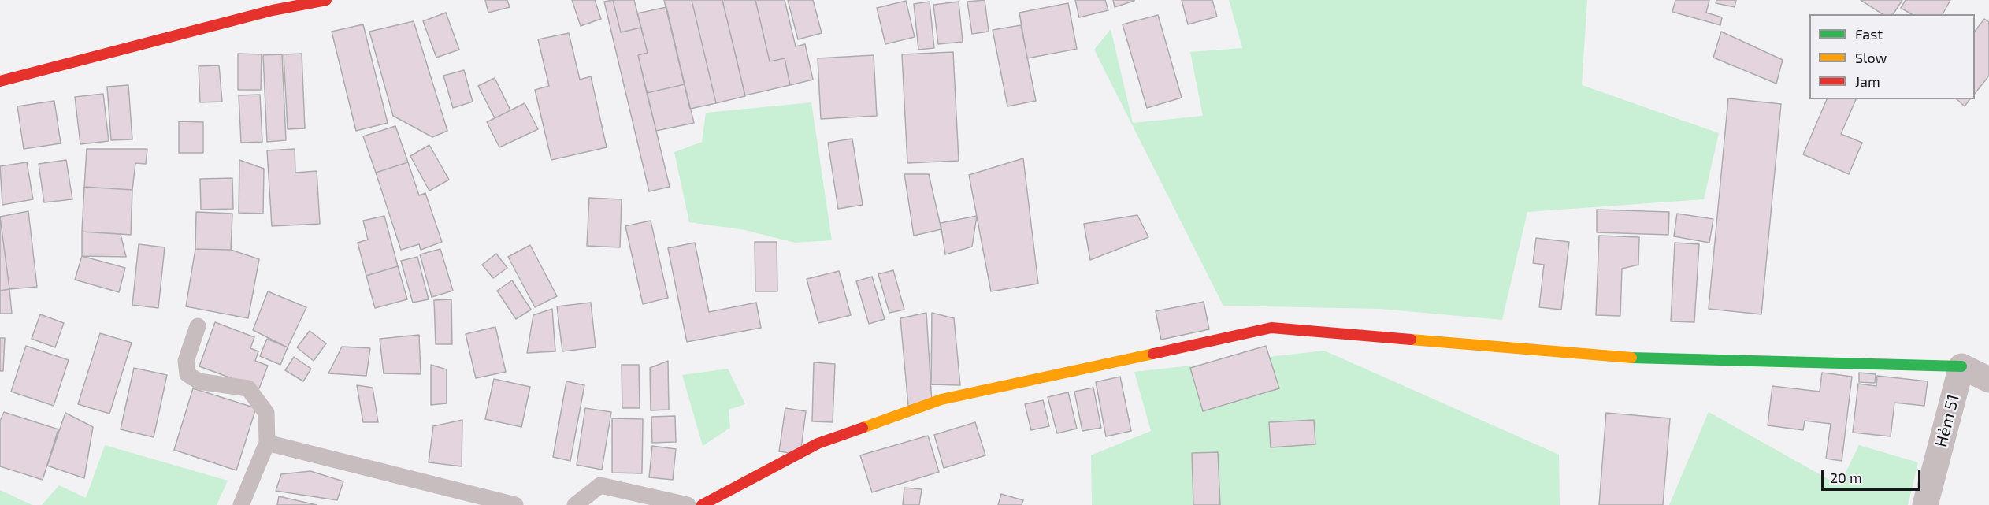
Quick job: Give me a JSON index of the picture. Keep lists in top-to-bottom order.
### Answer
{
  "streets": {
    "street": ["Hẻm 51"]
  },
  "legend": ["Fast", "Slow", "Jam"],
  "scale_bar": "20 m"
}
